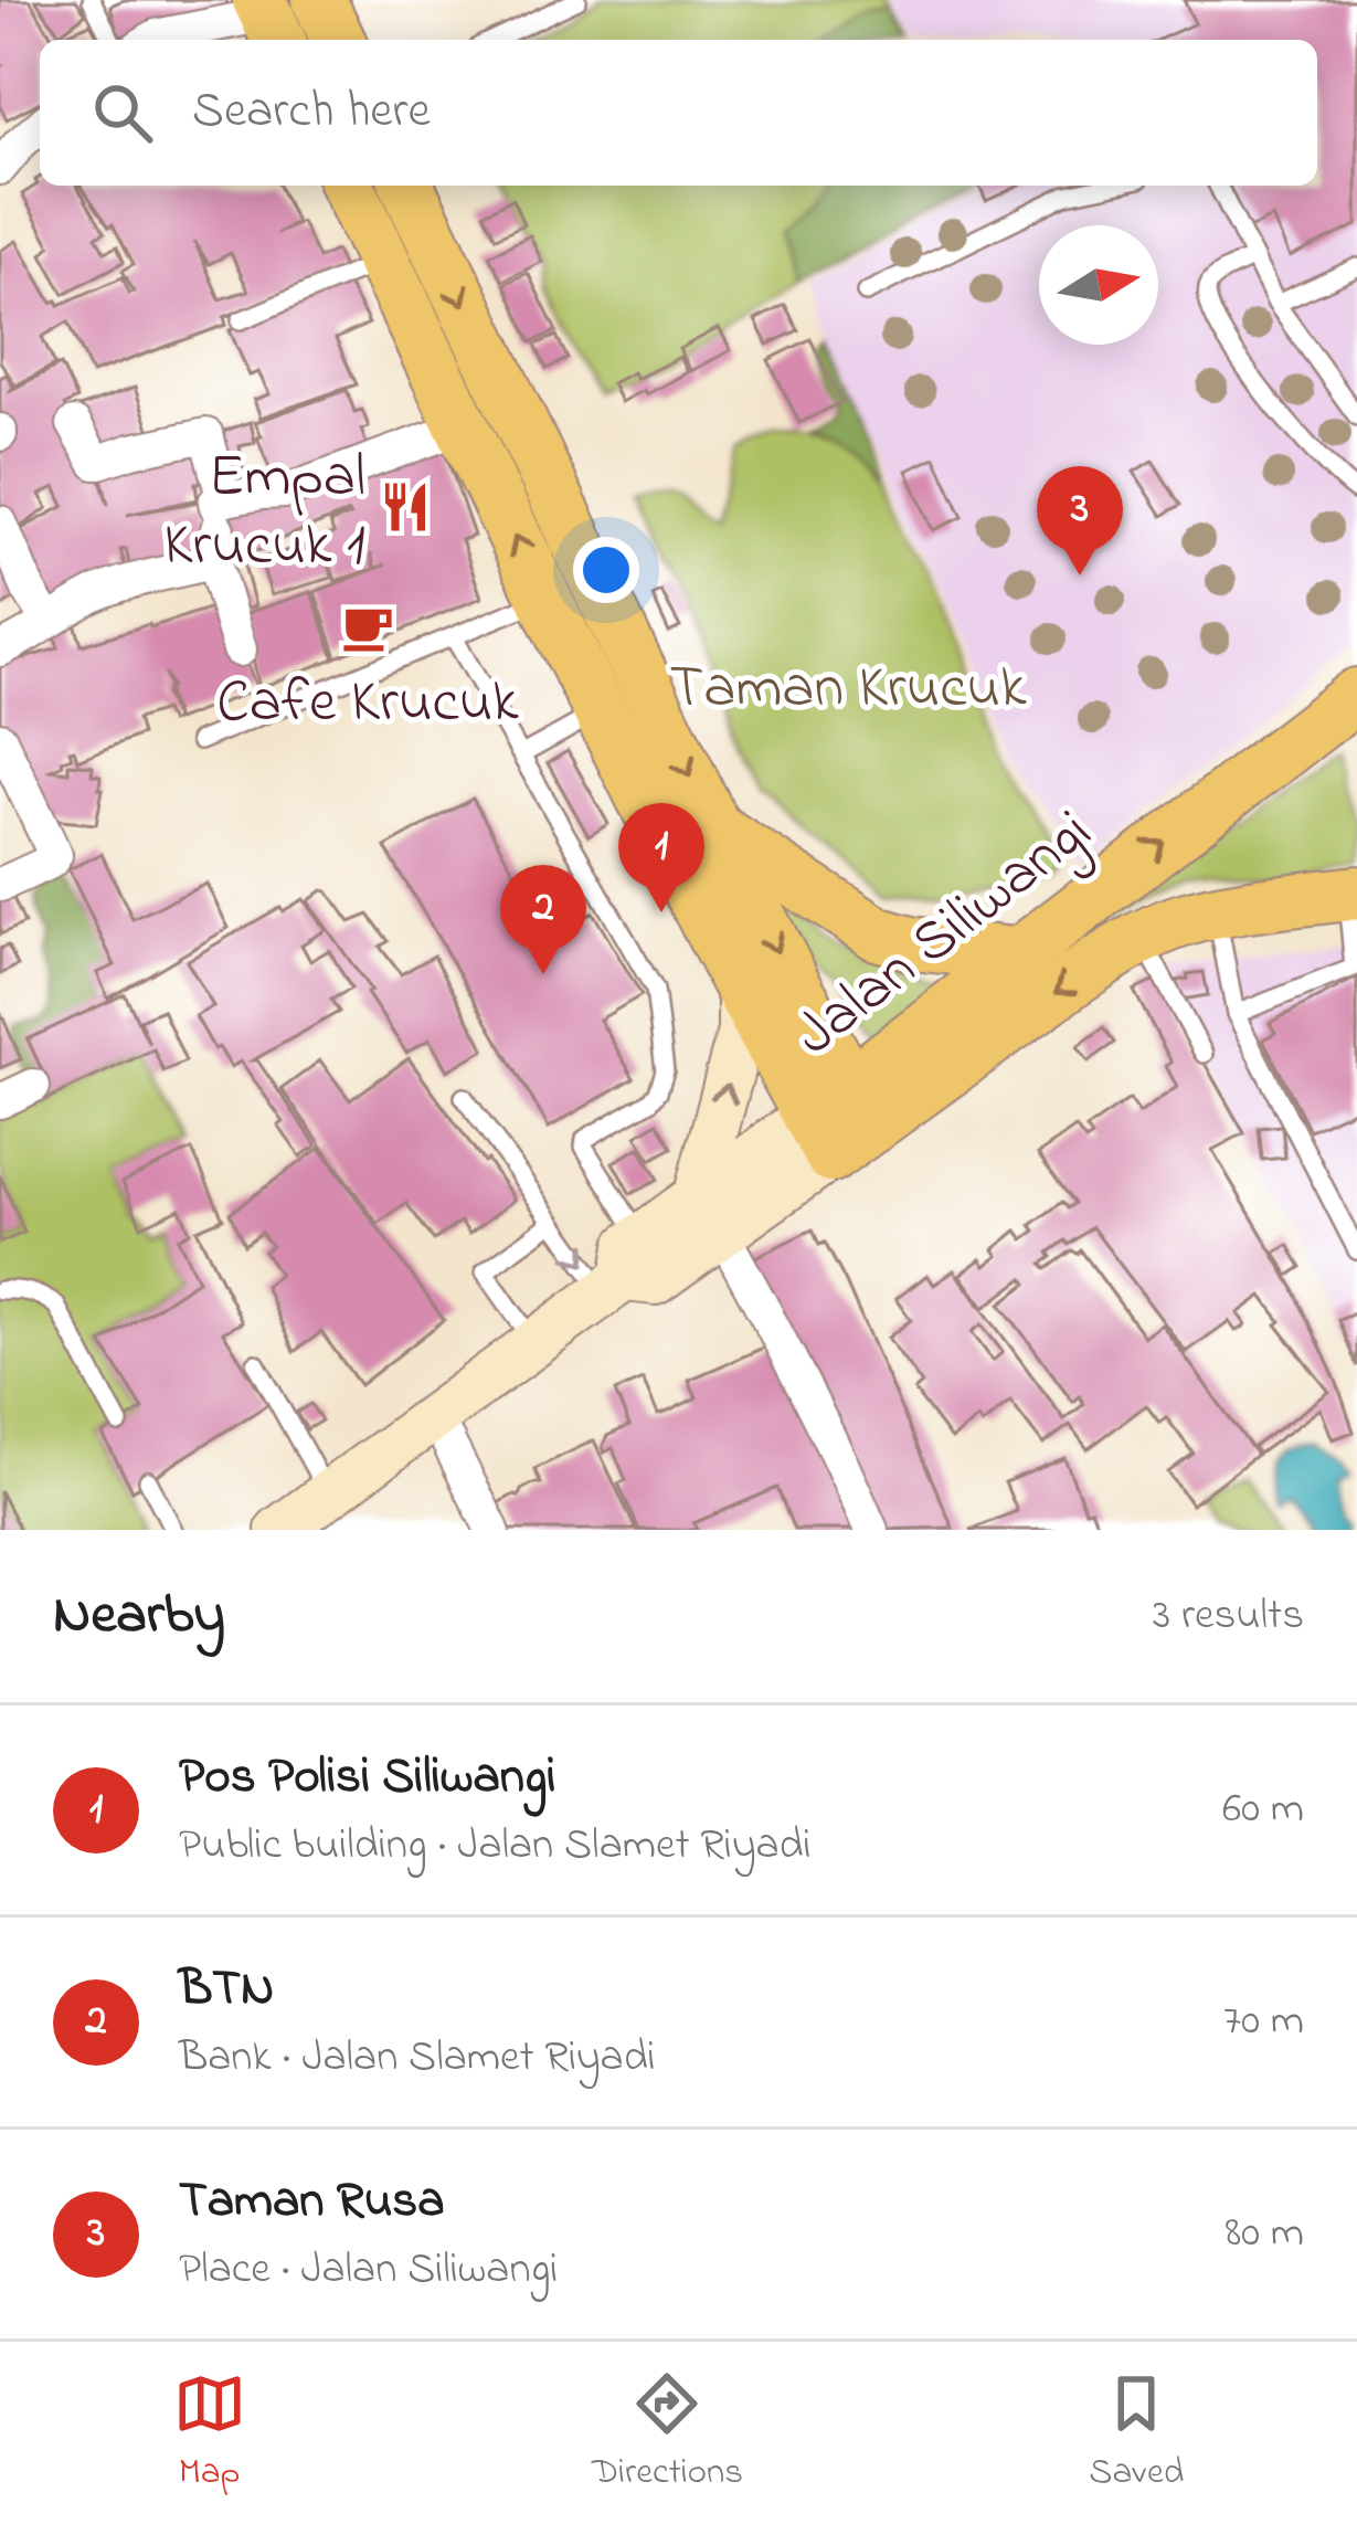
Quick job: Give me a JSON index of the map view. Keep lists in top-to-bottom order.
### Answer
{
  "streets": {
    "highway": ["Jalan Siliwangi"]
  },
  "parks": ["Taman Krucuk"],
  "places": {
    "restaurant": ["Empal Krucuk 1"],
    "cafe": ["Cafe Krucuk"]
  },
  "north": "right",
  "page": {
    "search": "Search here",
    "pins": ["3", "1", "2"],
    "heading": ["Nearby", "3 results"],
    "list": [
      {
        "mark": "1",
        "name": "Pos Polisi Siliwangi",
        "note": "Public building · Jalan Slamet Riyadi",
        "value": "60 m"
      },
      {
        "mark": "2",
        "name": "BTN",
        "note": "Bank · Jalan Slamet Riyadi",
        "value": "70 m"
      },
      {
        "mark": "3",
        "name": "Taman Rusa",
        "note": "Place · Jalan Siliwangi",
        "value": "80 m"
      }
    ],
    "nav": ["Map", "Directions", "Saved"]
  }
}
